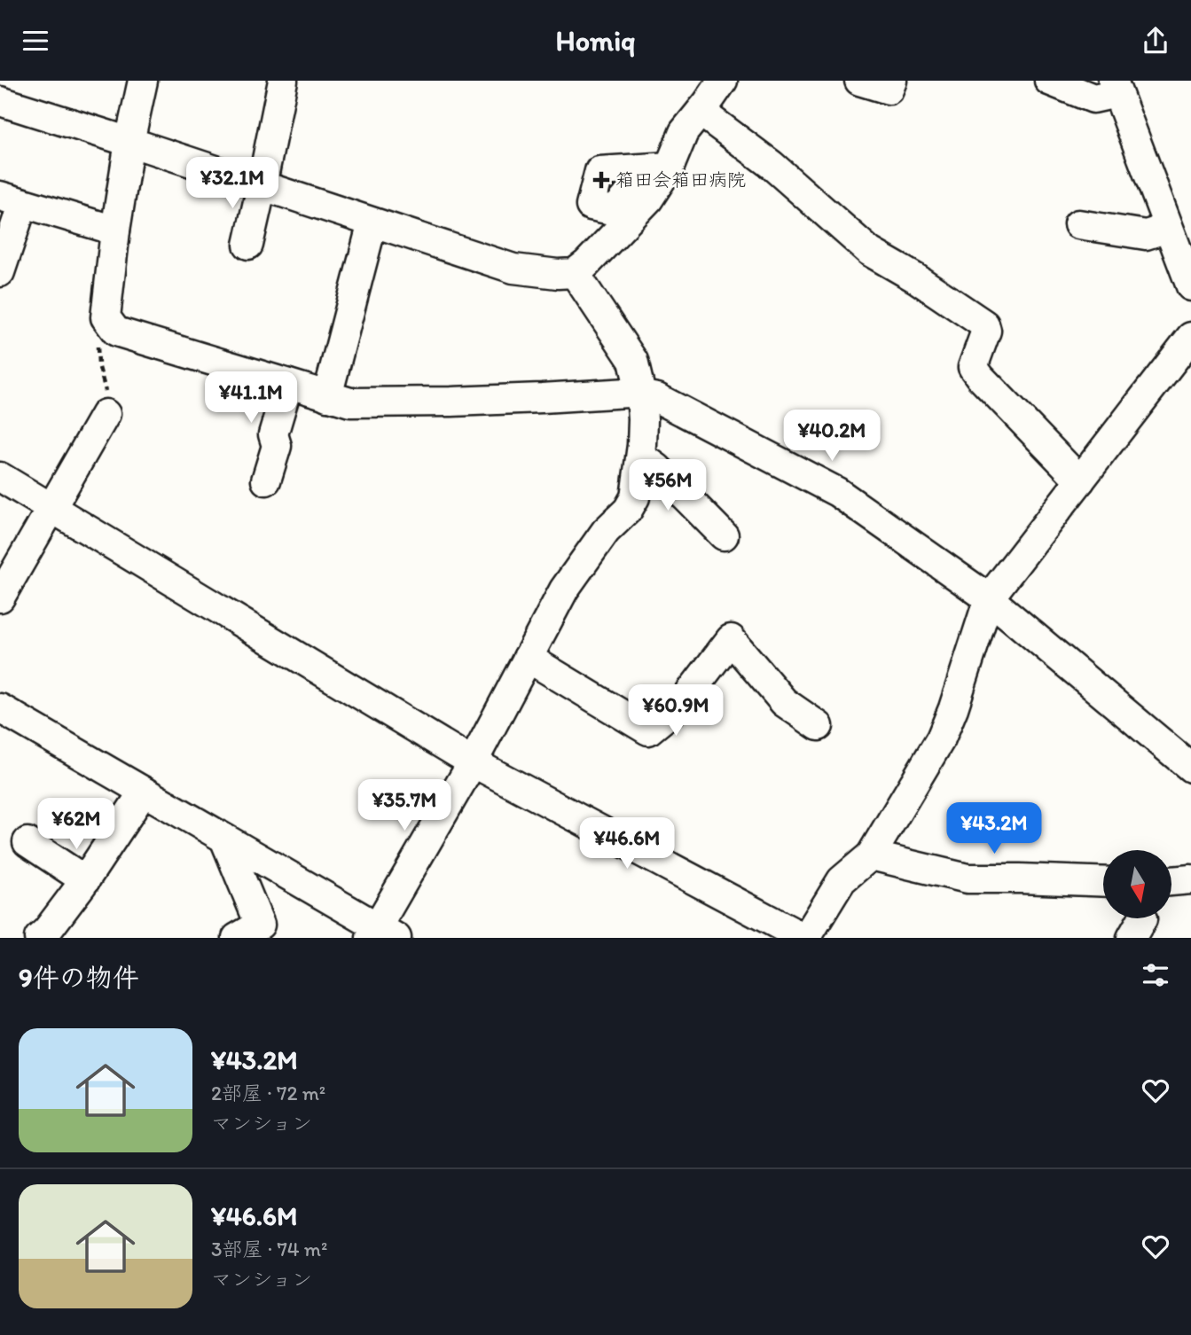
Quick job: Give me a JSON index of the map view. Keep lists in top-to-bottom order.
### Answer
{
  "places": {
    "health": ["箱田会箱田病院"]
  },
  "north": "bottom",
  "page": {
    "header": "Homiq",
    "price": [
      "¥32.1M",
      "¥41.1M",
      "¥40.2M",
      "¥56M",
      "¥60.9M",
      "¥35.7M",
      "¥62M",
      "¥43.2M",
      "¥46.6M"
    ],
    "heading": "9件の物件",
    "list": [
      {
        "name": "¥43.2M",
        "note": "2部屋 · 72 m² · マンション"
      },
      {
        "name": "¥46.6M",
        "note": "3部屋 · 74 m² · マンション"
      }
    ]
  }
}
